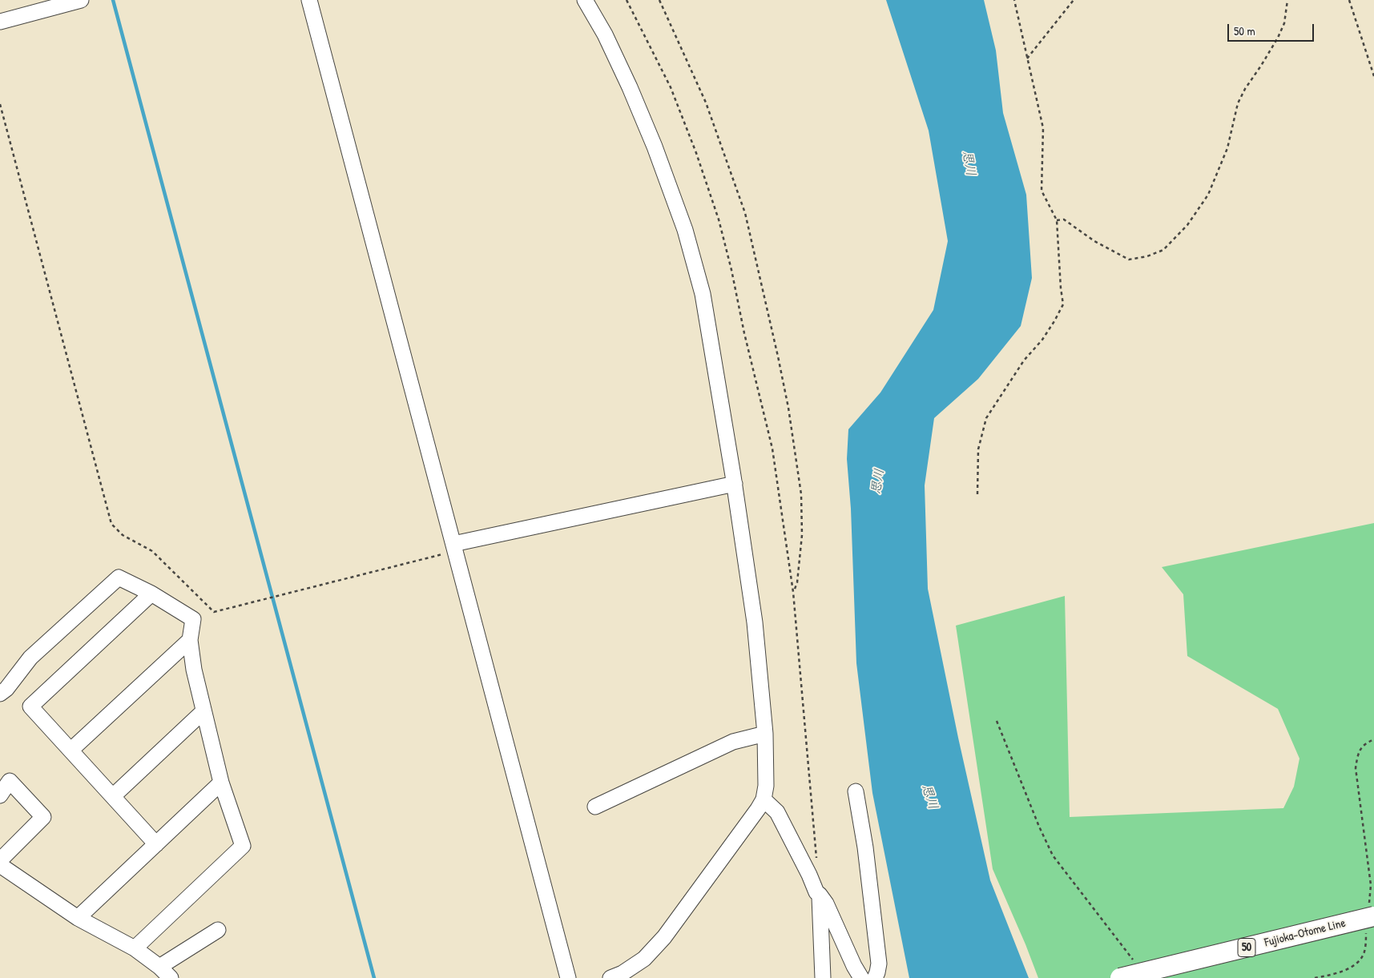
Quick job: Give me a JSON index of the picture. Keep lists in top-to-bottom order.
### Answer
{
  "streets": {
    "main road": ["Fujioka-Otome Line", "50"]
  },
  "water": ["思川"],
  "scale_bar": "50 m"
}
